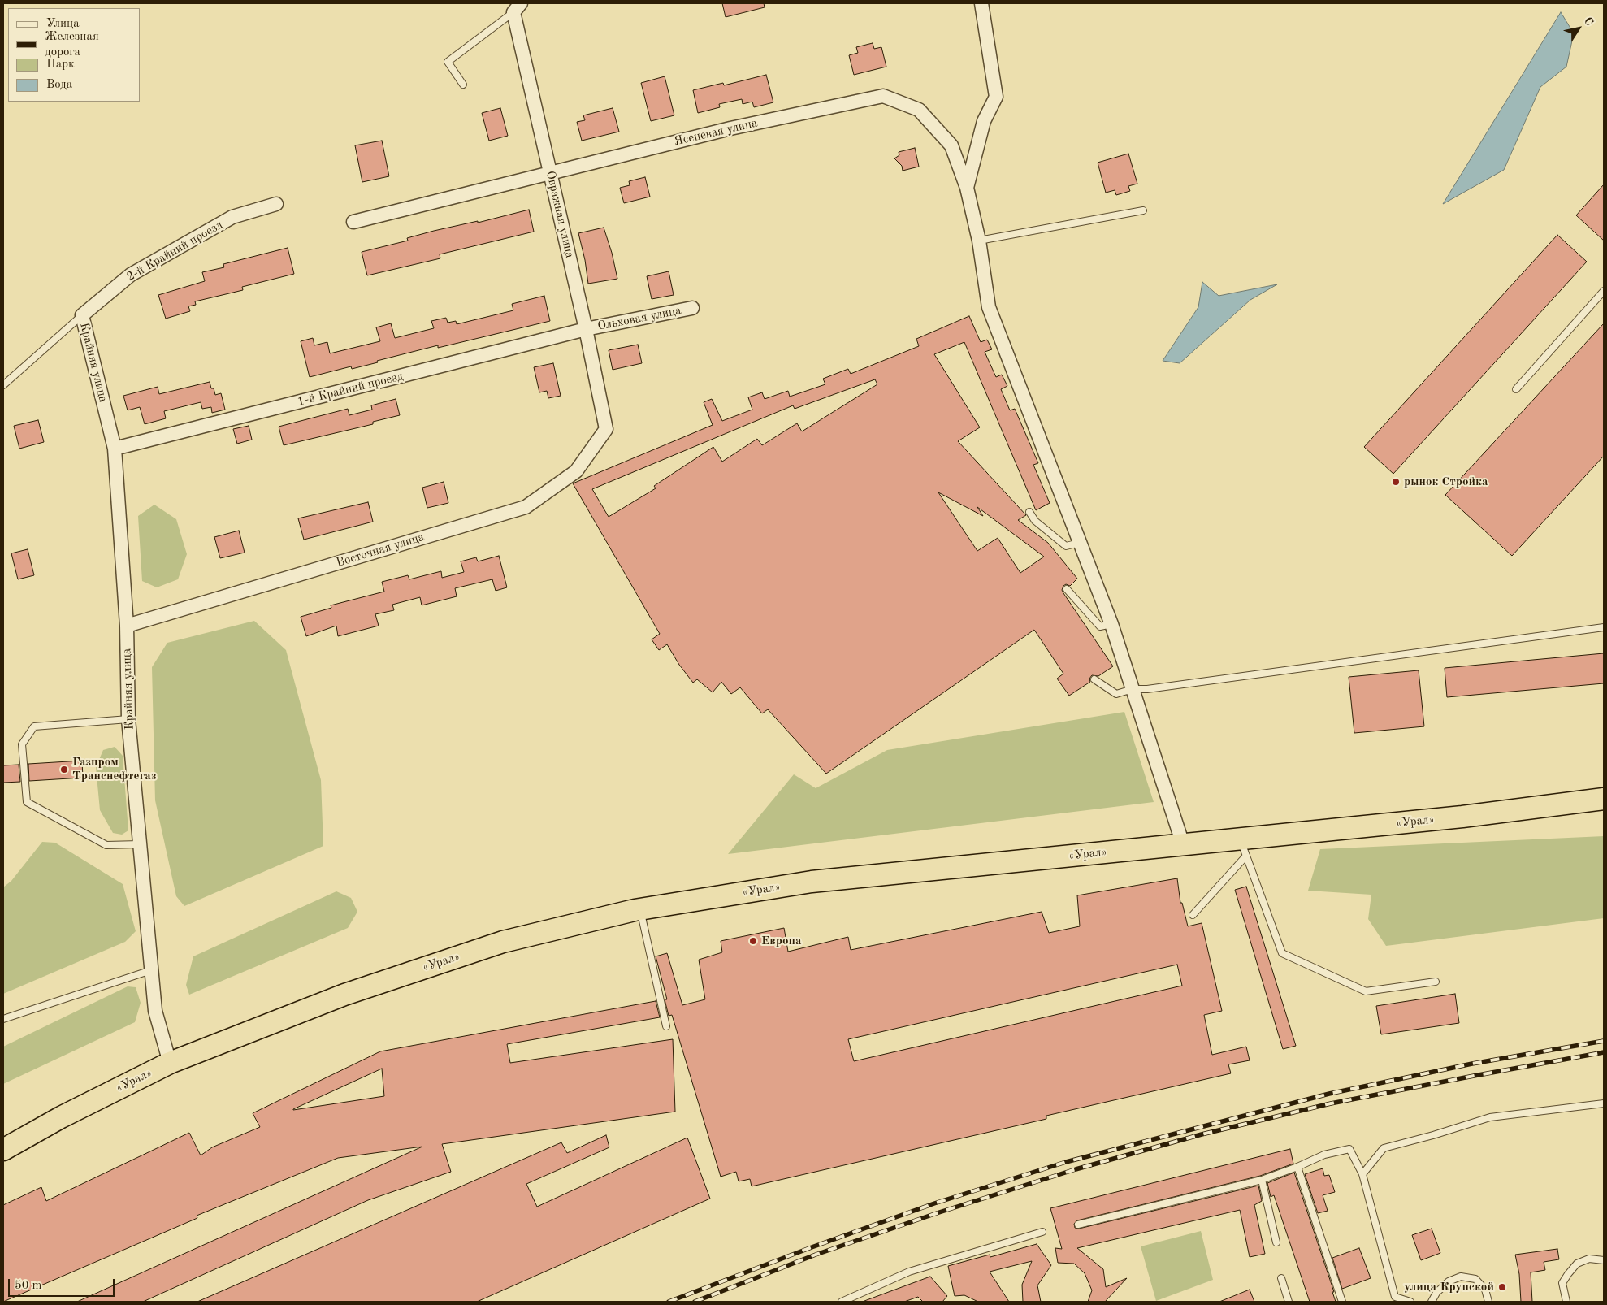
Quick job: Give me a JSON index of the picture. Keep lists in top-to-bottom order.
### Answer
{
  "streets": {
    "highway": ["«Урал»"],
    "street": [
      "Ясеневая улица",
      "Овражная улица",
      "2-й Крайний проезд",
      "Ольховая улица",
      "Крайняя улица",
      "1-й Крайний проезд",
      "Восточная улица"
    ]
  },
  "crossings": [
    ["Ясеневая улица", "Овражная улица"],
    ["Овражная улица", "Ольховая улица"],
    ["Овражная улица", "1-й Крайний проезд"],
    ["Овражная улица", "Восточная улица"],
    ["2-й Крайний проезд", "Крайняя улица"],
    ["Ольховая улица", "1-й Крайний проезд"],
    ["Крайняя улица", "1-й Крайний проезд"],
    ["Крайняя улица", "Восточная улица"],
    ["Крайняя улица", "«Урал»"]
  ],
  "places": [
    "рынок Стройка",
    "Газпром Транснефтегаз",
    "Европа",
    "улица Крупской"
  ],
  "legend": [
    "Улица",
    "Железная дорога",
    "Парк",
    "Вода"
  ],
  "scale_bar": "50 m",
  "north": "top right"
}
